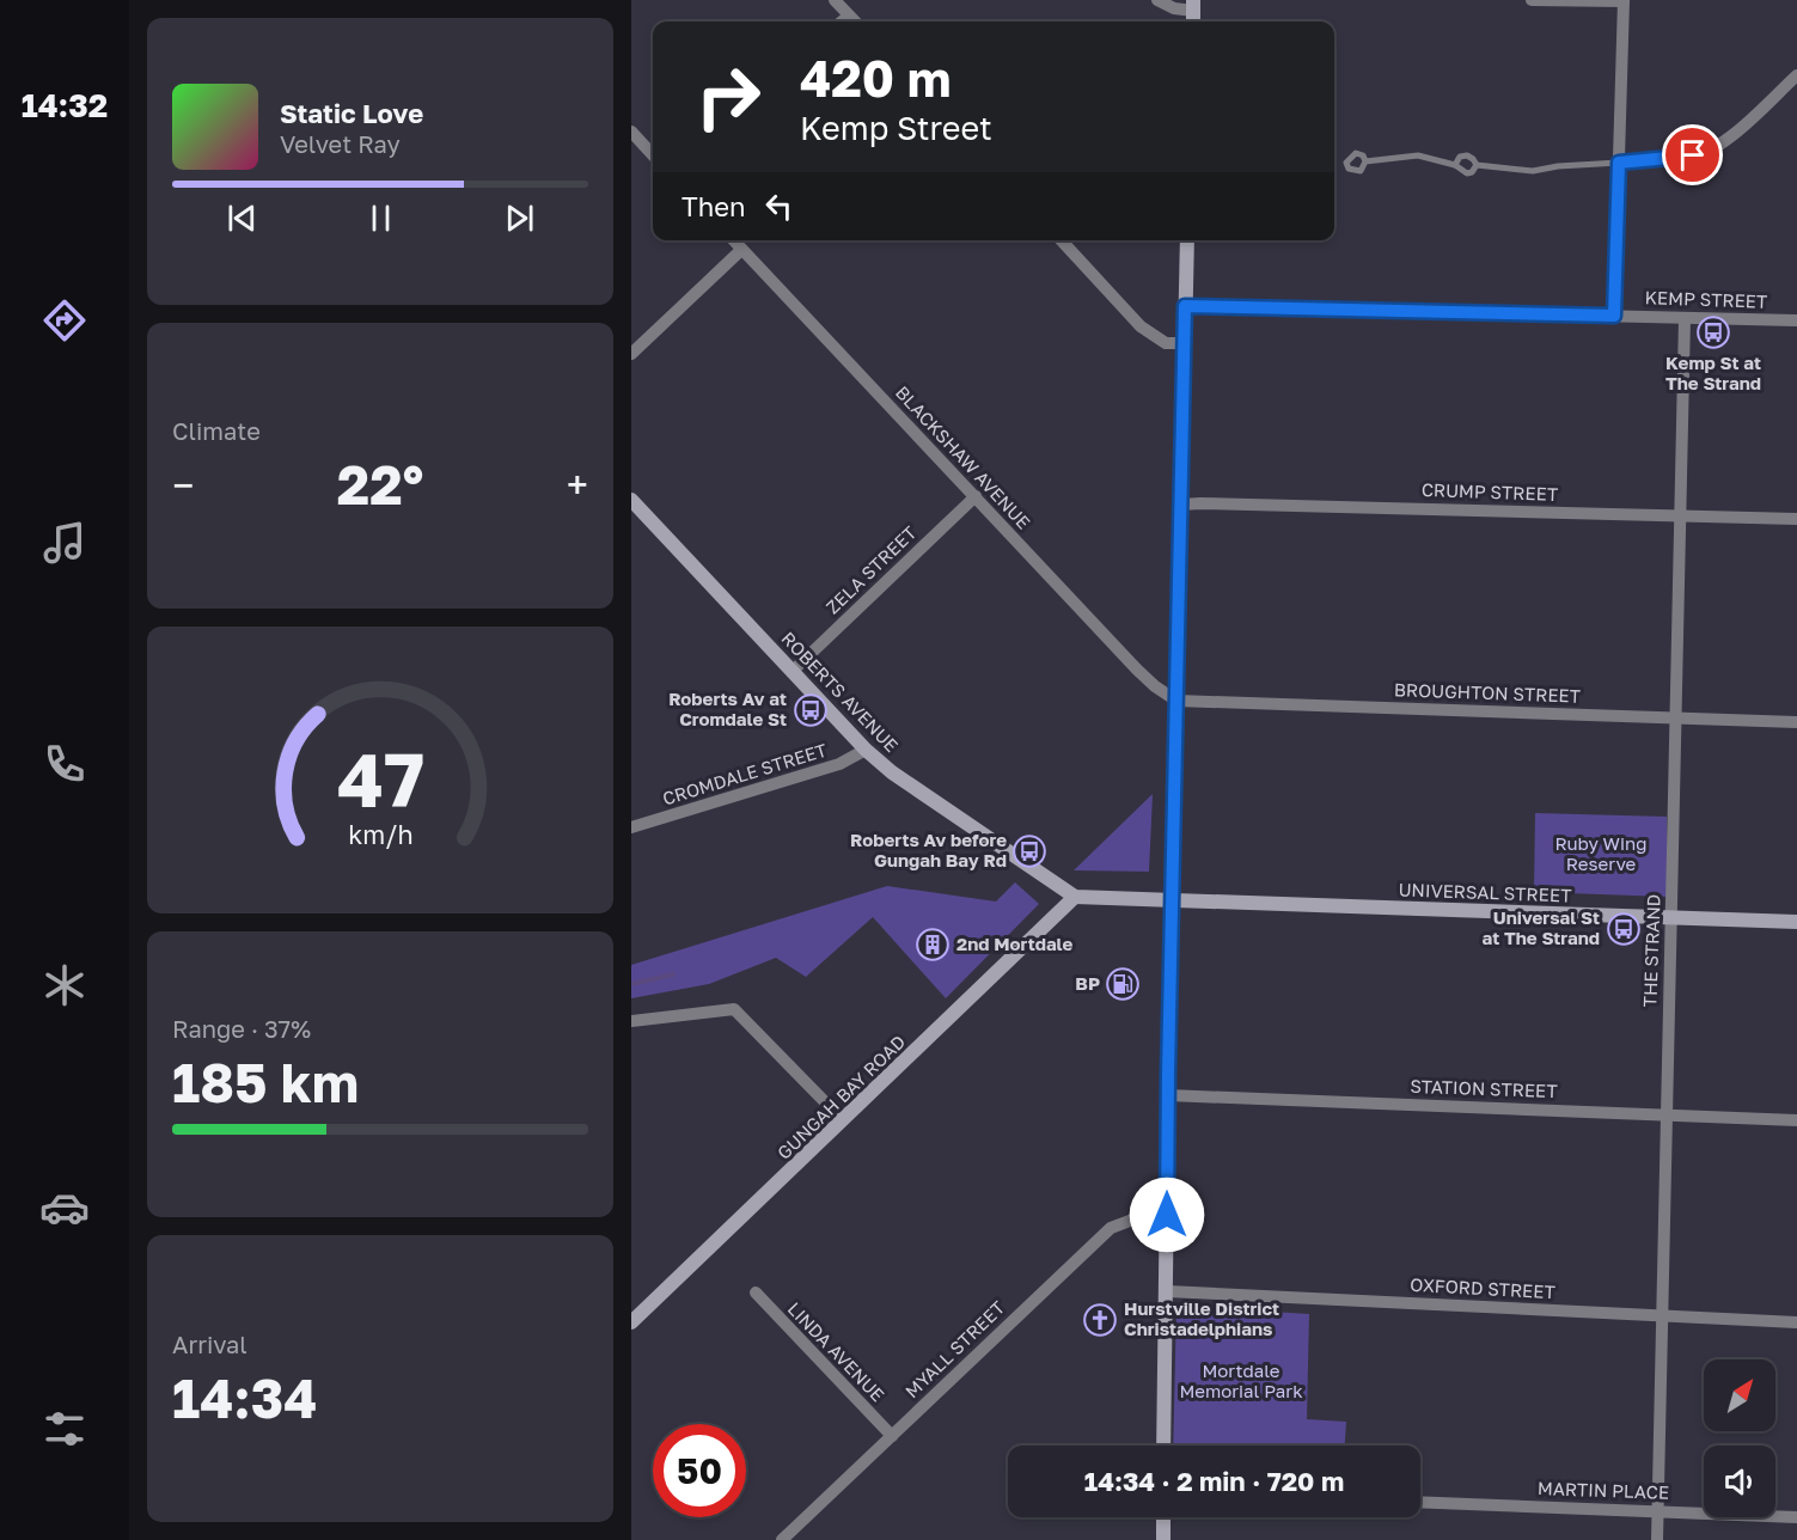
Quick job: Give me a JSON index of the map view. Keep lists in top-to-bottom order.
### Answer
{
  "streets": {
    "street": [
      "KEMP STREET",
      "BLACKSHAW AVENUE",
      "CRUMP STREET",
      "ZELA STREET",
      "ROBERTS AVENUE",
      "BROUGHTON STREET",
      "CROMDALE STREET",
      "UNIVERSAL STREET",
      "THE STRAND",
      "STATION STREET",
      "GUNGAH BAY ROAD",
      "OXFORD STREET",
      "MYALL STREET",
      "LINDA AVENUE",
      "MARTIN PLACE"
    ]
  },
  "crossings": [
    ["KEMP STREET", "THE STRAND"],
    ["BLACKSHAW AVENUE", "ZELA STREET"],
    ["BLACKSHAW AVENUE", "BROUGHTON STREET"],
    ["CRUMP STREET", "THE STRAND"],
    ["ZELA STREET", "ROBERTS AVENUE"],
    ["ROBERTS AVENUE", "CROMDALE STREET"],
    ["ROBERTS AVENUE", "GUNGAH BAY ROAD"],
    ["BROUGHTON STREET", "THE STRAND"],
    ["UNIVERSAL STREET", "THE STRAND"],
    ["THE STRAND", "STATION STREET"],
    ["THE STRAND", "OXFORD STREET"],
    ["THE STRAND", "MARTIN PLACE"],
    ["MYALL STREET", "LINDA AVENUE"]
  ],
  "parks": ["Ruby Wing Reserve", "Mortdale Memorial Park"],
  "places": {
    "bus stop": [
      "Kemp St at The Strand",
      "Roberts Av at Cromdale St",
      "Roberts Av before Gungah Bay Rd",
      "Universal St at The Strand"
    ],
    "building": ["2nd Mortdale"],
    "fuel station": ["BP"],
    "church": ["Hurstville District Christadelphians"]
  },
  "north": "top right",
  "page": {
    "tabs": "14:32",
    "turn": ["420 m", "Kemp Street"],
    "song": ["Static Love", "Velvet Ray"],
    "then": "Then",
    "tile": [
      "Climate",
      ["Range · 37%", "185 km"],
      ["Arrival", "14:34"]
    ],
    "heat": ["−", "22°", "+"],
    "limit": "50",
    "trip": "14:34 · 2 min · 720 m",
    "gauge": ["47", "km/h"]
  }
}
